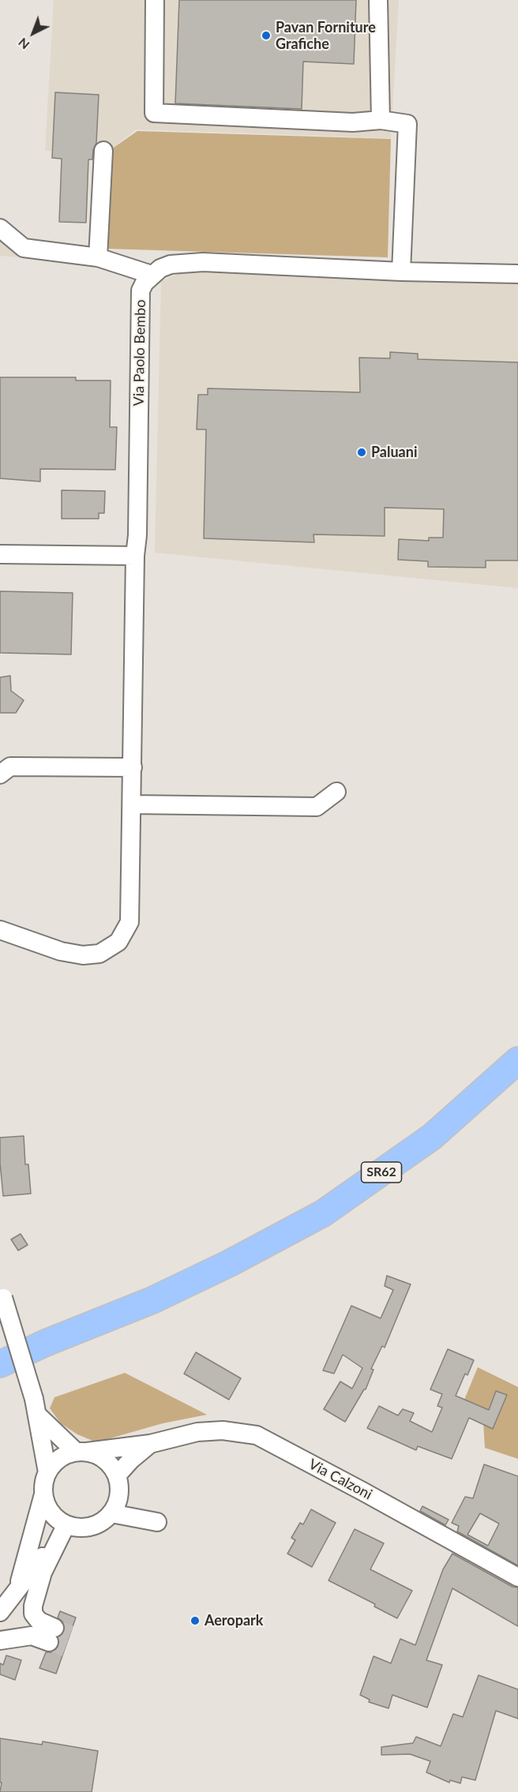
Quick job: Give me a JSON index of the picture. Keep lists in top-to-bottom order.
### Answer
{
  "streets": {
    "highway": ["SR62"],
    "street": ["Via Paolo Bembo", "Via Calzoni"]
  },
  "places": ["Pavan Forniture Grafiche", "Paluani", "Aeropark"],
  "north": "bottom left"
}
